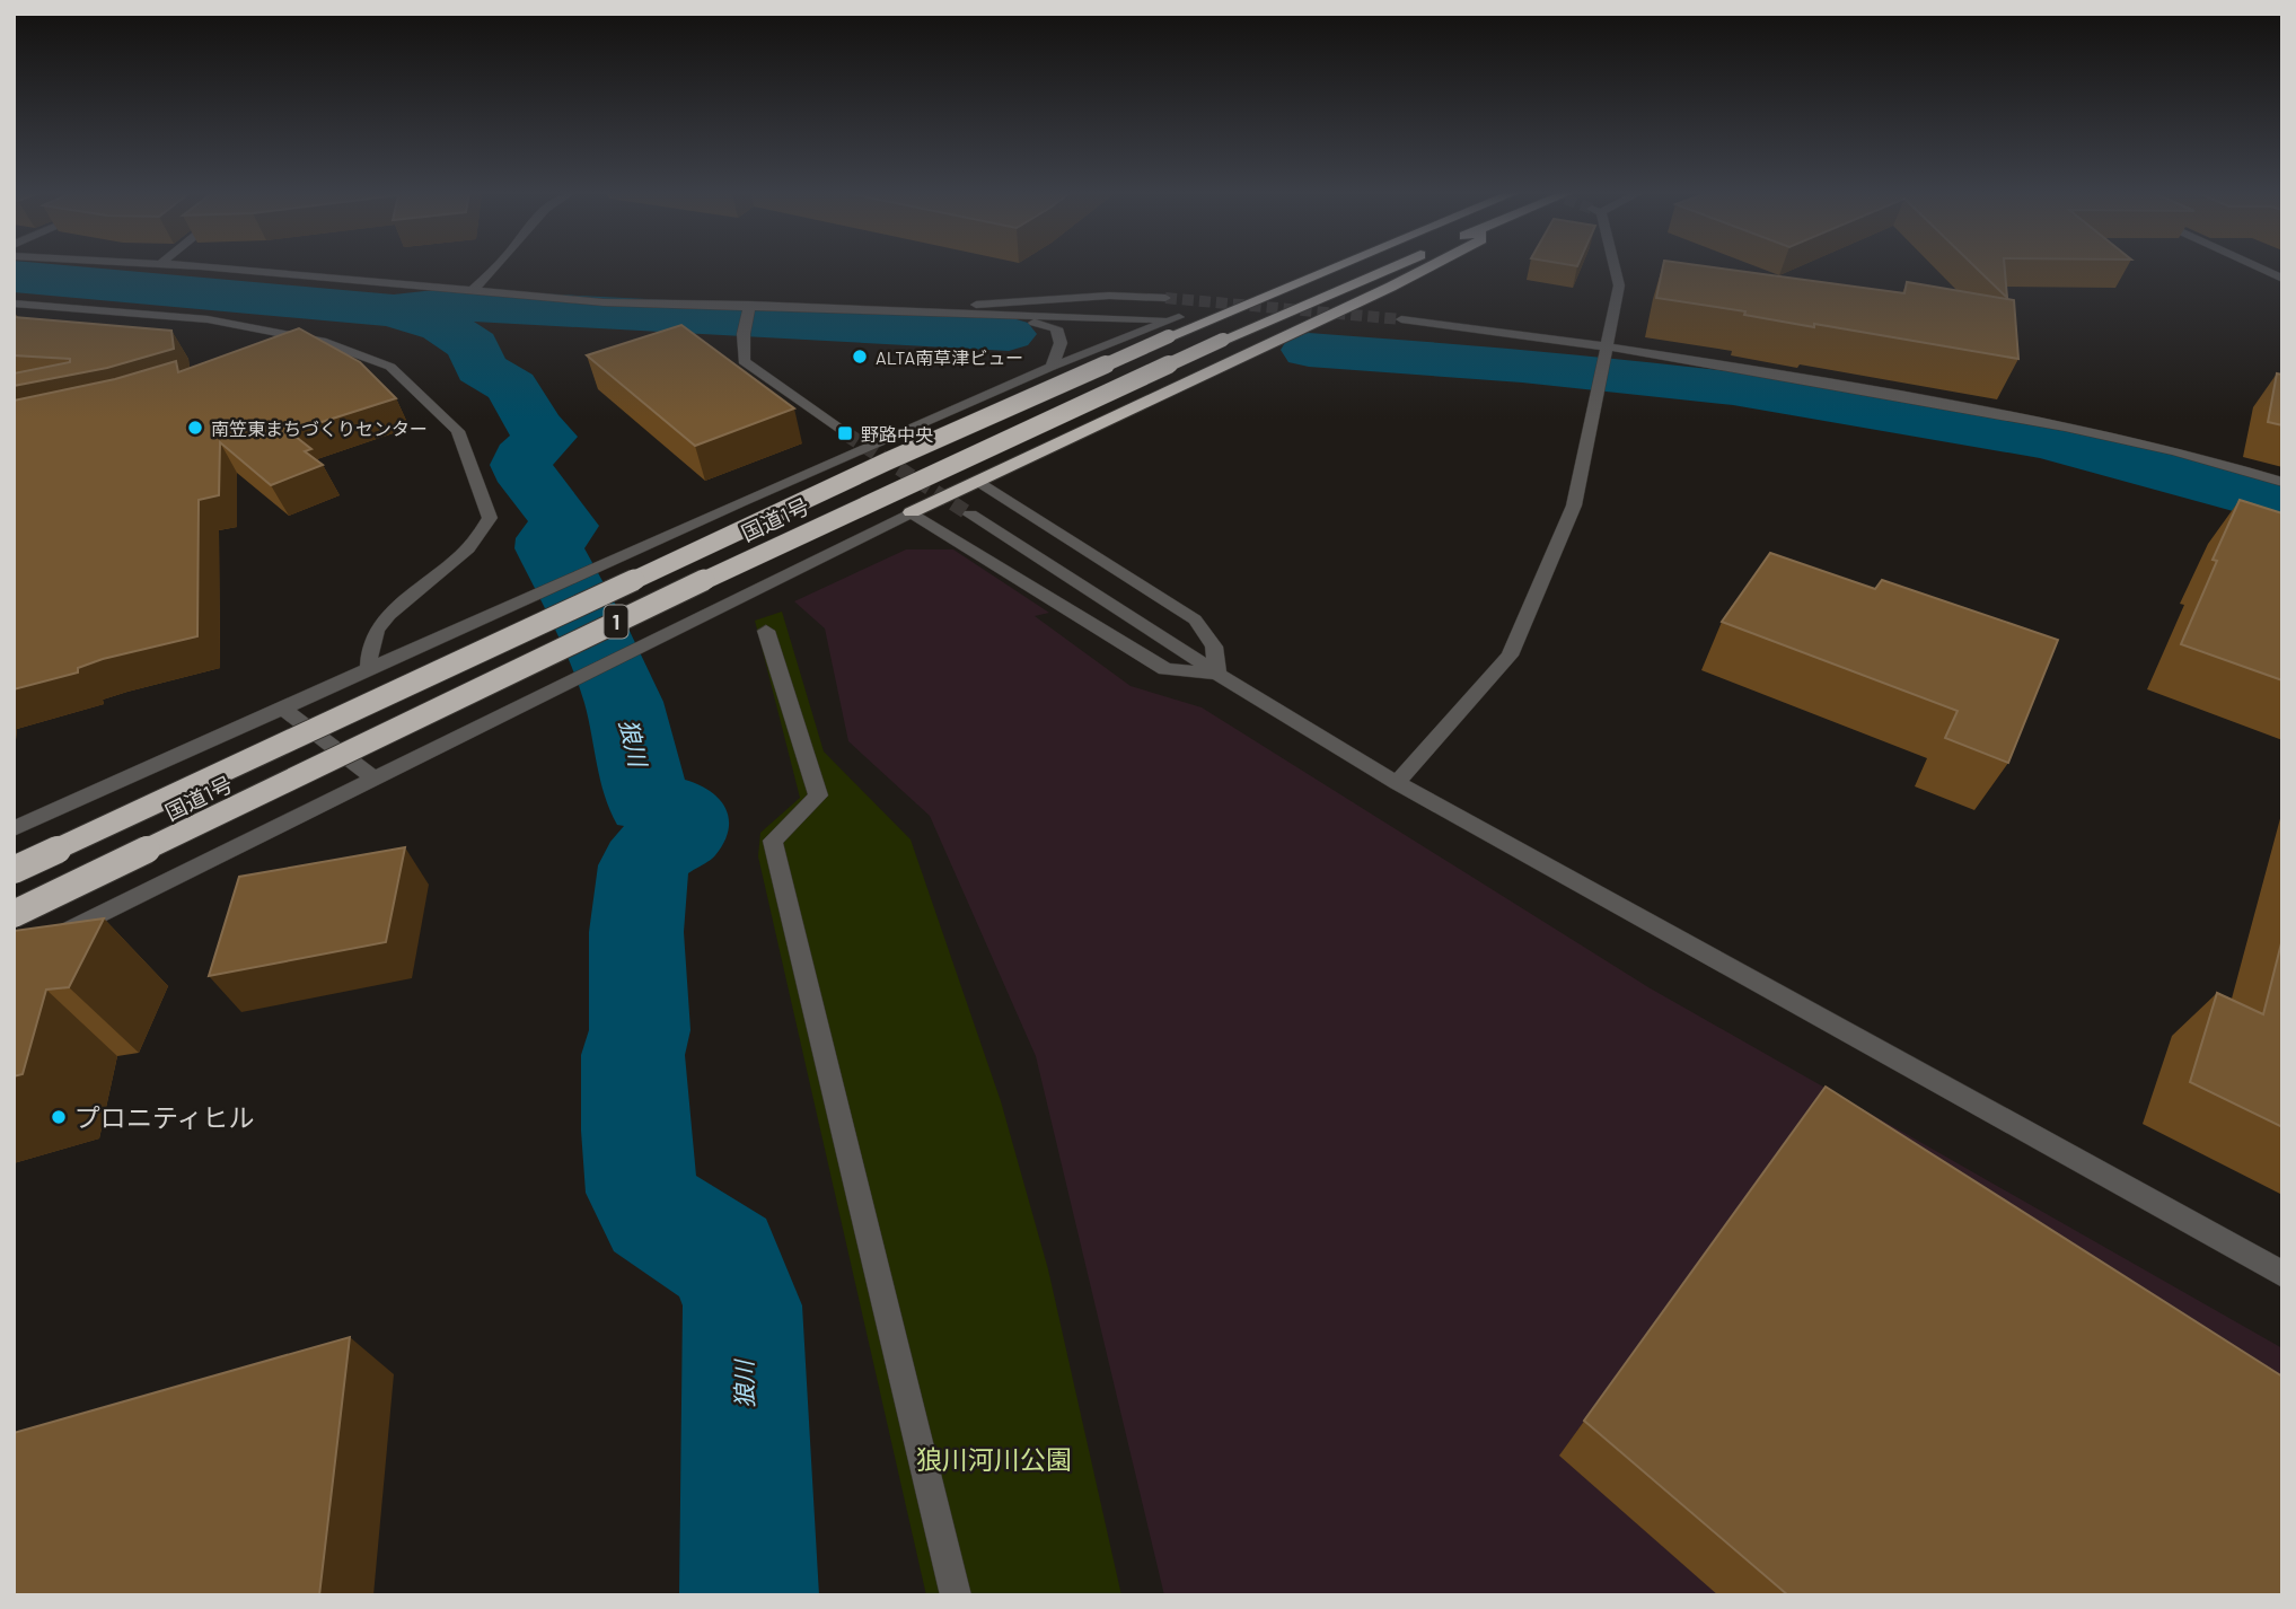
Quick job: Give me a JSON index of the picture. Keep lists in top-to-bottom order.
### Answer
{
  "streets": {
    "highway": ["国道1号", "1"]
  },
  "water": ["狼川"],
  "parks": ["狼川河川公園"],
  "places": {
    "other": ["ALTA南草津ビュー", "南笠東まちづくりセンター", "プロニティヒル"],
    "transit": ["野路中央"]
  }
}
